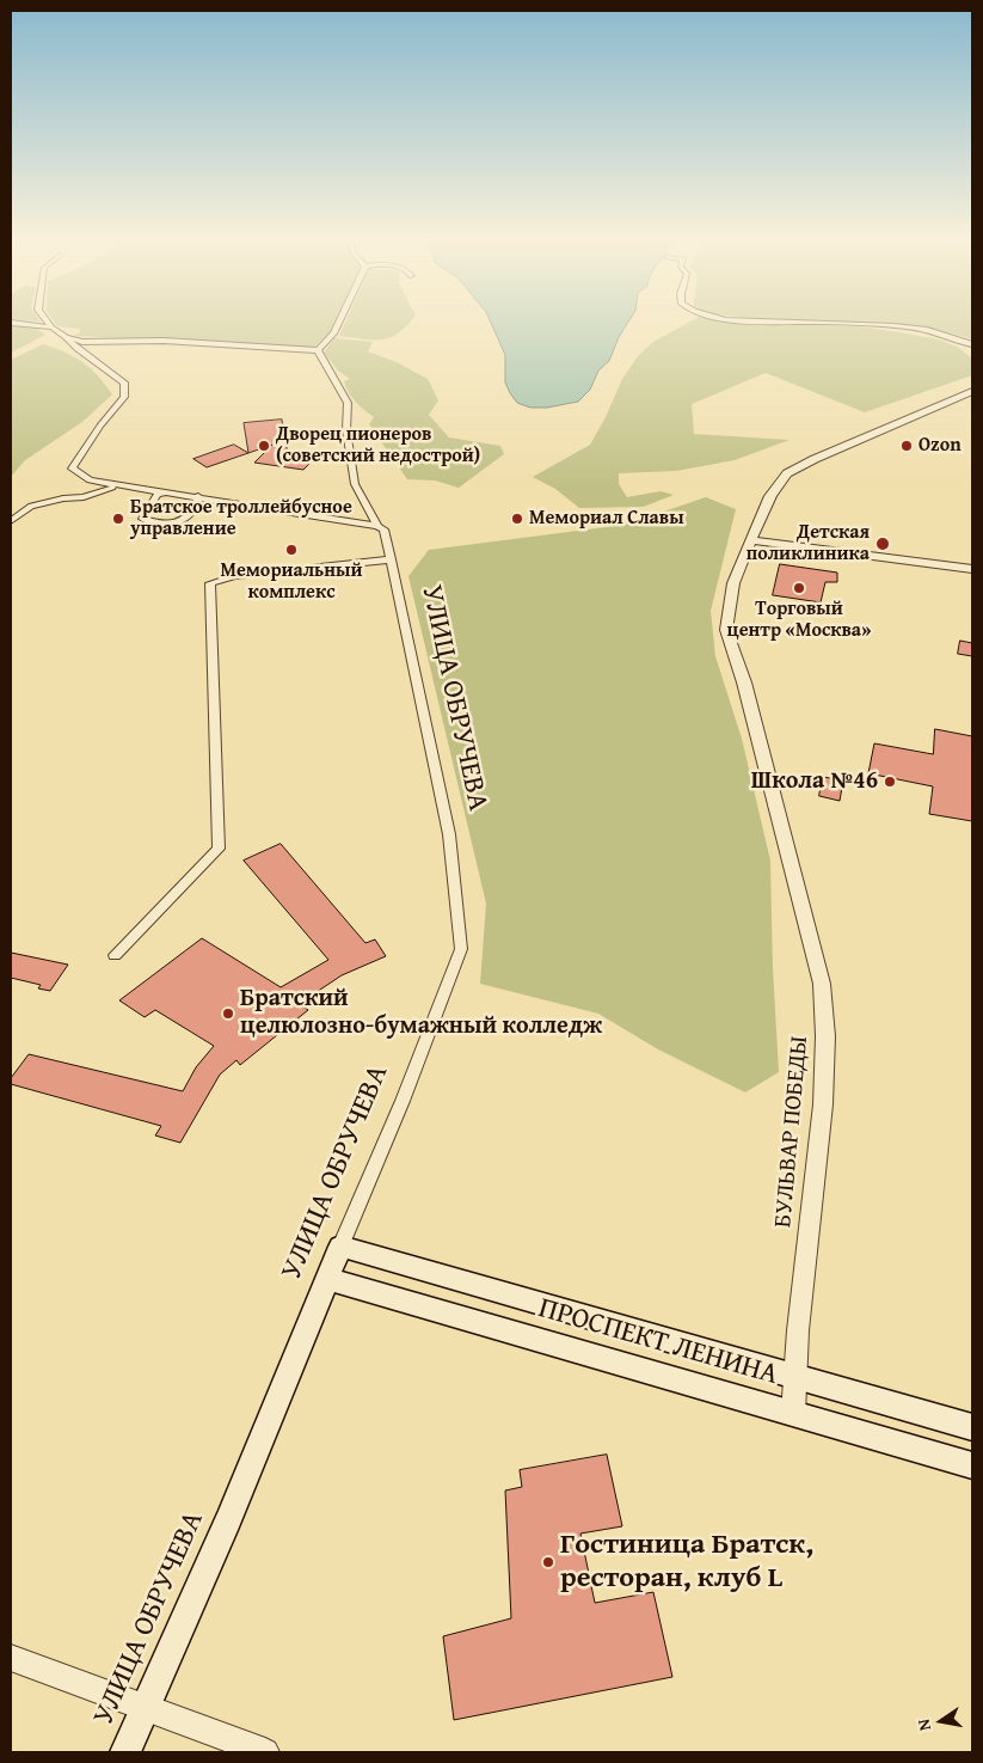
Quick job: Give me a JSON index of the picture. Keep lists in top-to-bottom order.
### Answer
{
  "streets": {
    "main road": ["УЛИЦА ОБРУЧЕВА", "ПРОСПЕКТ ЛЕНИНА"],
    "street": ["БУЛЬВАР ПОБЕДЫ"]
  },
  "crossings": [
    ["УЛИЦА ОБРУЧЕВА", "ПРОСПЕКТ ЛЕНИНА"],
    ["БУЛЬВАР ПОБЕДЫ", "ПРОСПЕКТ ЛЕНИНА"]
  ],
  "places": [
    "Дворец пионеров (советский недострой)",
    "Ozon",
    "Братское троллейбусное управление",
    "Мемориал Славы",
    "Детская поликлиника",
    "Мемориальный комплекс",
    "Торговый центр «Москва»",
    "Школа №46",
    "Братский целюлозно-бумажный колледж",
    "Гостиница Братск, ресторан, клуб L"
  ],
  "north": "left"
}
